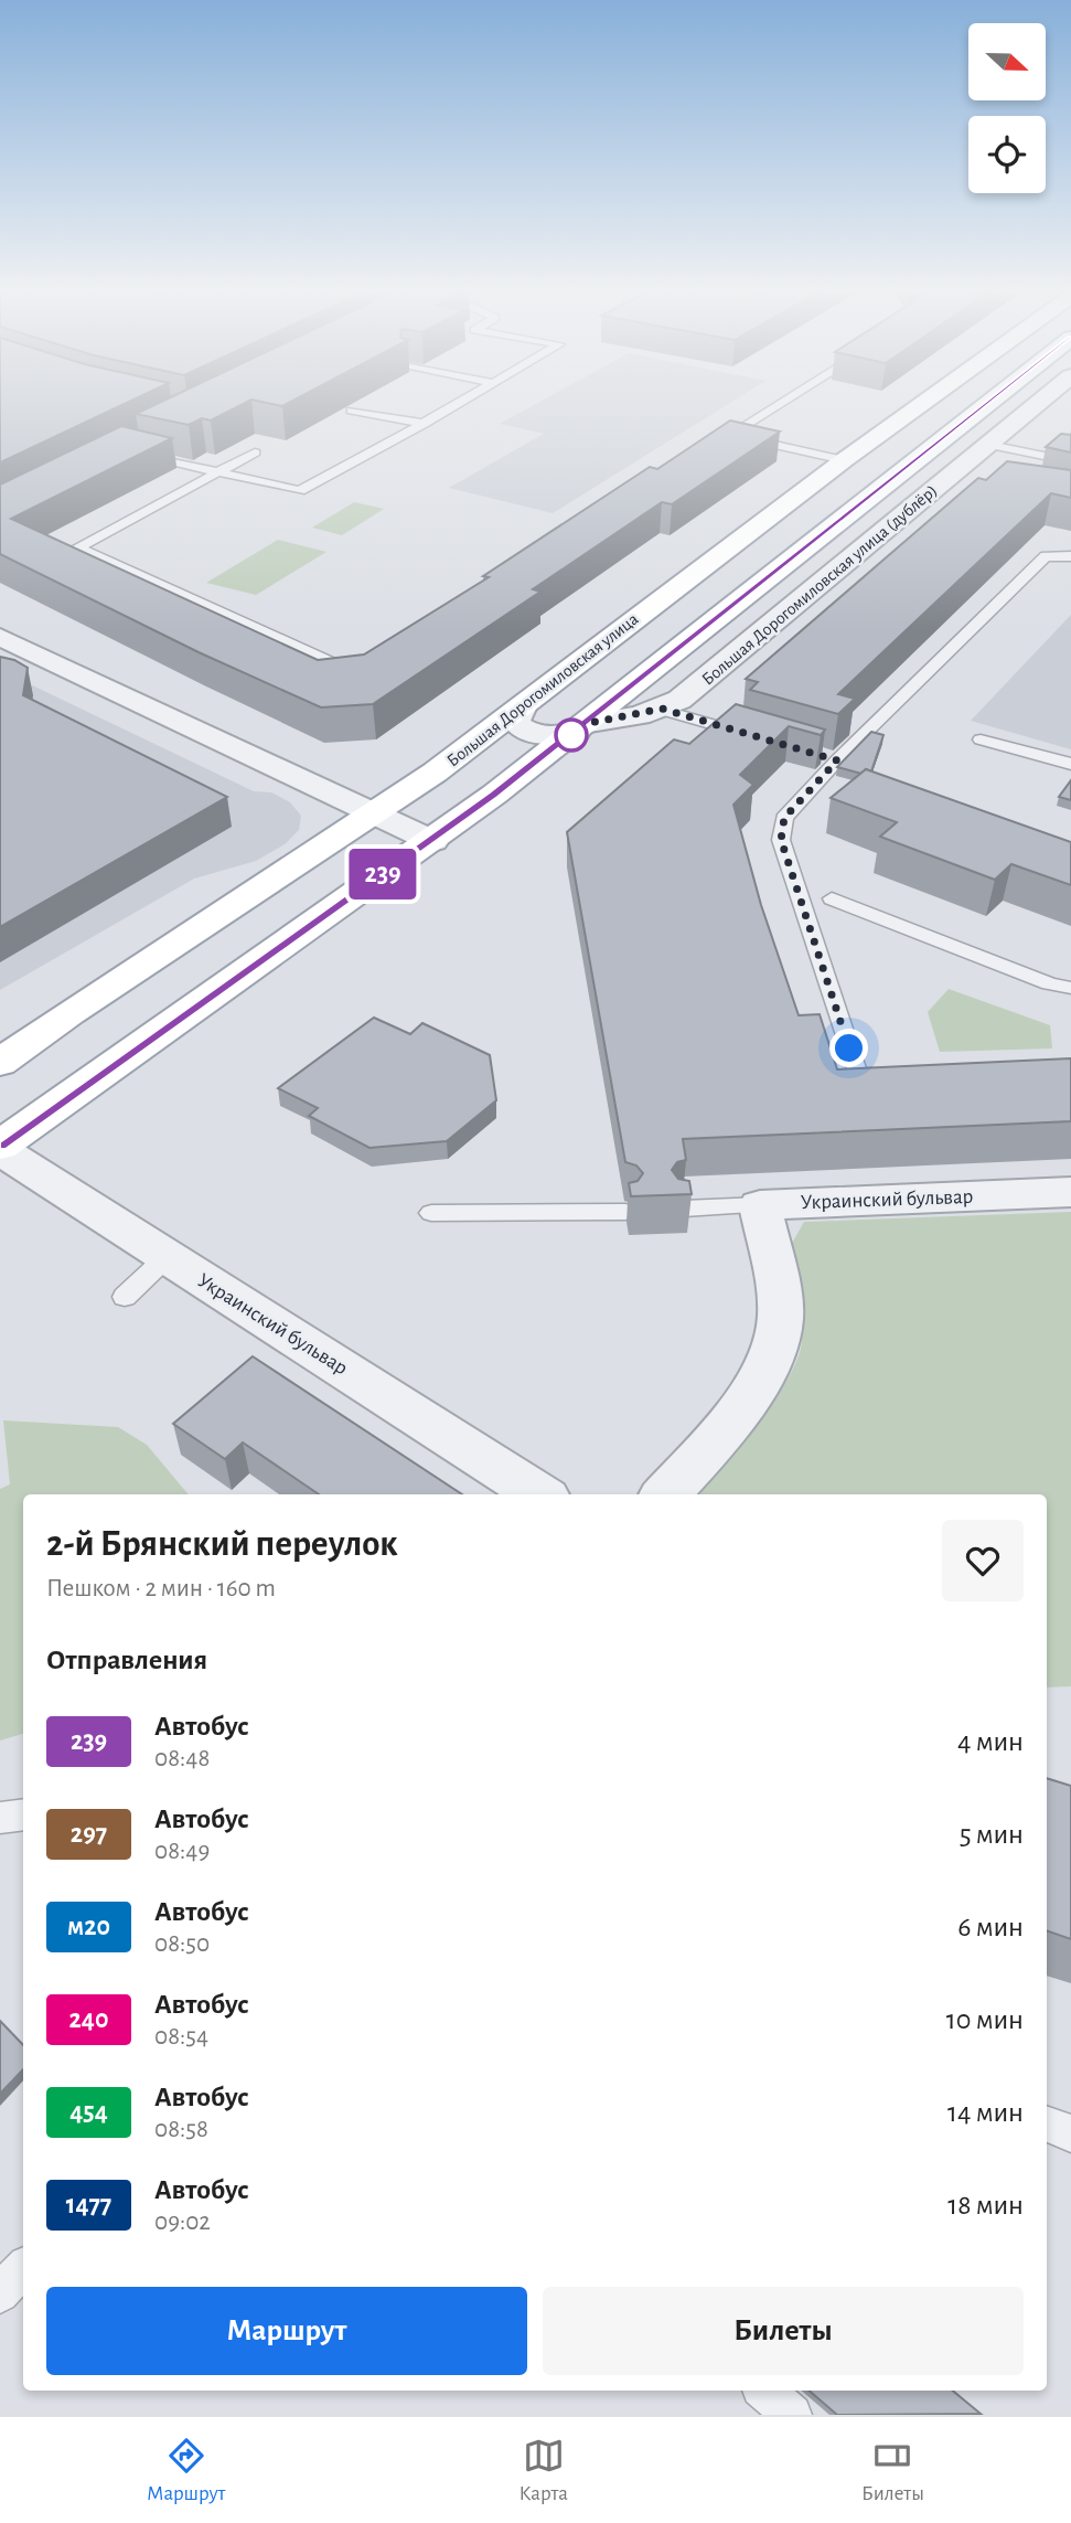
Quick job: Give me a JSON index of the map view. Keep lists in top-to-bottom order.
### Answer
{
  "streets": {
    "main road": ["Большая Дорогомиловская улица"],
    "street": ["Большая Дорогомиловская улица (дублёр)", "Украинский бульвар"]
  },
  "crossings": [
    ["Большая Дорогомиловская улица (дублёр)", "Большая Дорогомиловская улица"]
  ],
  "lines": ["bus line 239"],
  "north": "right",
  "page": {
    "on_map": "239",
    "heading": [
      ["2-й Брянский переулок", "Пешком · 2 мин · 160 m"],
      "Отправления"
    ],
    "list": [
      {
        "mark": "239",
        "name": "Автобус",
        "note": "08:48",
        "value": "4 мин"
      },
      {
        "mark": "297",
        "name": "Автобус",
        "note": "08:49",
        "value": "5 мин"
      },
      {
        "mark": "м20",
        "name": "Автобус",
        "note": "08:50",
        "value": "6 мин"
      },
      {
        "mark": "240",
        "name": "Автобус",
        "note": "08:54",
        "value": "10 мин"
      },
      {
        "mark": "454",
        "name": "Автобус",
        "note": "08:58",
        "value": "14 мин"
      },
      {
        "mark": "1477",
        "name": "Автобус",
        "note": "09:02",
        "value": "18 мин"
      }
    ],
    "buttons": ["Маршрут", "Билеты"],
    "tabs": ["Маршрут", "Карта", "Билеты"]
  }
}
